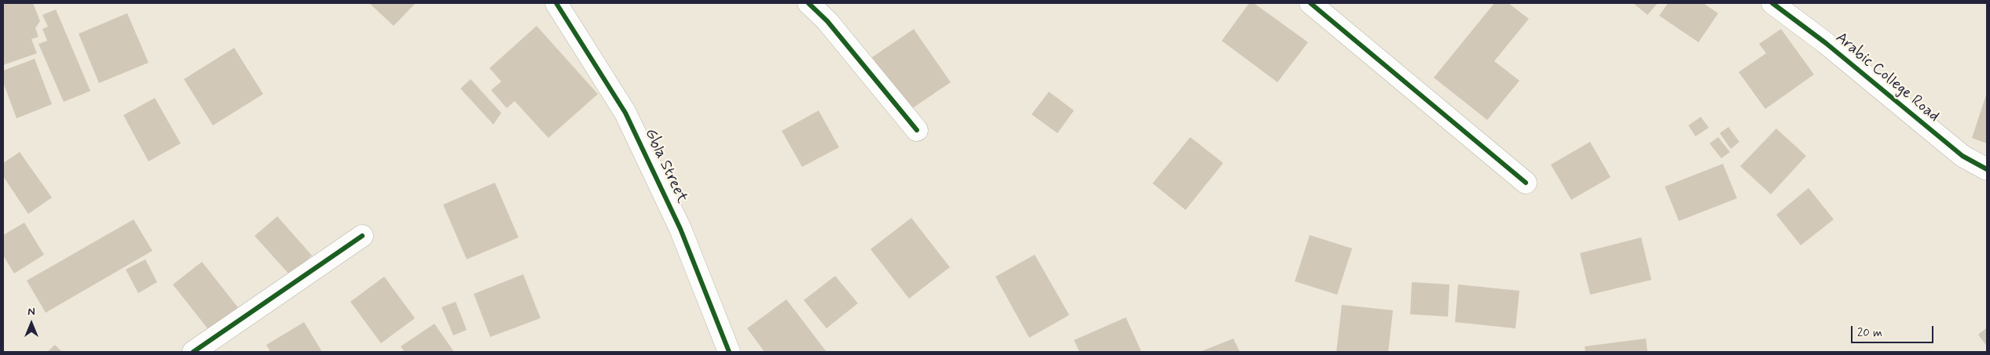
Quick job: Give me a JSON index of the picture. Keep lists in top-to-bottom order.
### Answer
{
  "streets": {
    "street": ["Arabic College Road", "Gbla Street"]
  },
  "scale_bar": "20 m",
  "north": "top"
}
